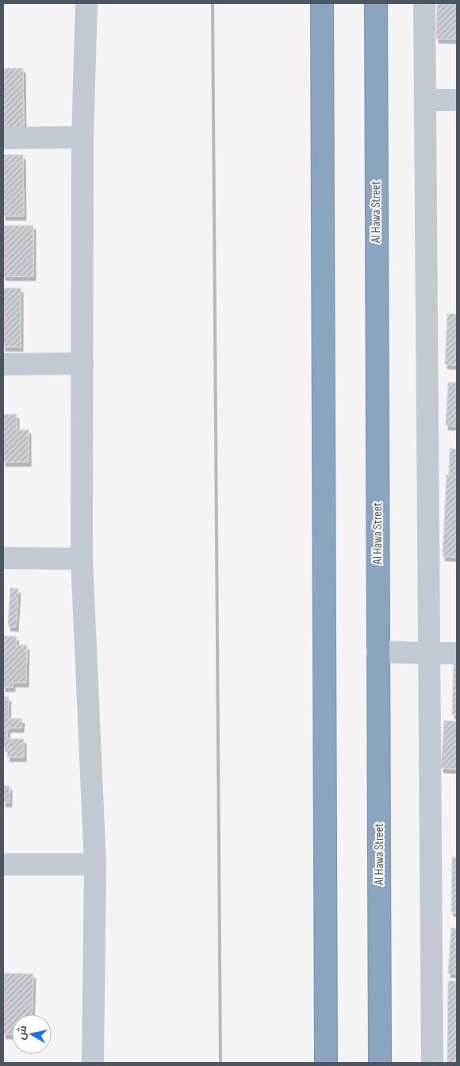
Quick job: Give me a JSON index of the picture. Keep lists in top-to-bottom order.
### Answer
{
  "streets": {
    "highway": ["Al Hawa Street"]
  },
  "north": "left"
}
